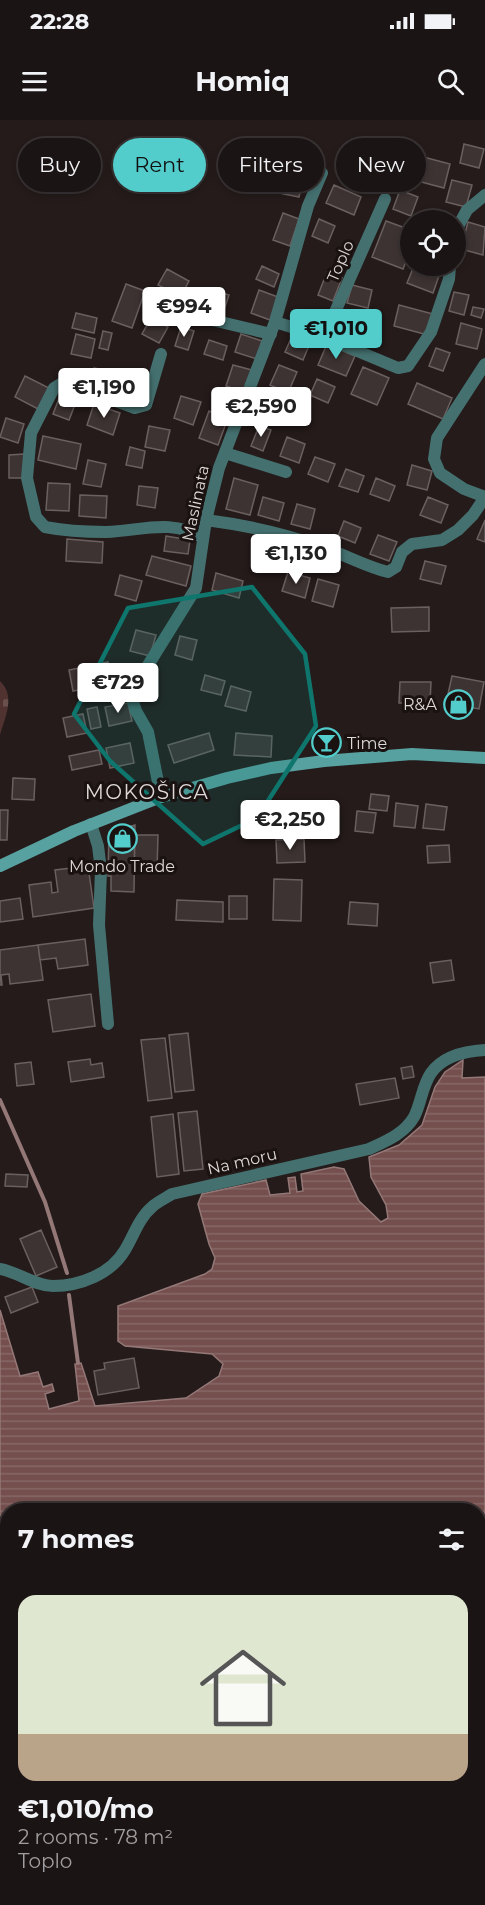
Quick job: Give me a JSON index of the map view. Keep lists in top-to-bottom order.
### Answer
{
  "streets": {
    "street": ["Toplo", "Maslinata", "Na moru"]
  },
  "districts": ["MOKOŠICA"],
  "places": {
    "shop": ["R&A", "Mondo Trade"],
    "bar": ["Time"]
  },
  "page": {
    "status": "22:28",
    "header": "Homiq",
    "chip": [
      "Buy",
      "Rent",
      "Filters",
      "New"
    ],
    "price": [
      "€994",
      "€1,010",
      "€1,190",
      "€2,590",
      "€1,130",
      "€729",
      "€2,250"
    ],
    "heading": "7 homes",
    "list": [
      {
        "name": "€1,010/mo",
        "note": "2 rooms · 78 m² · Toplo"
      }
    ]
  }
}
